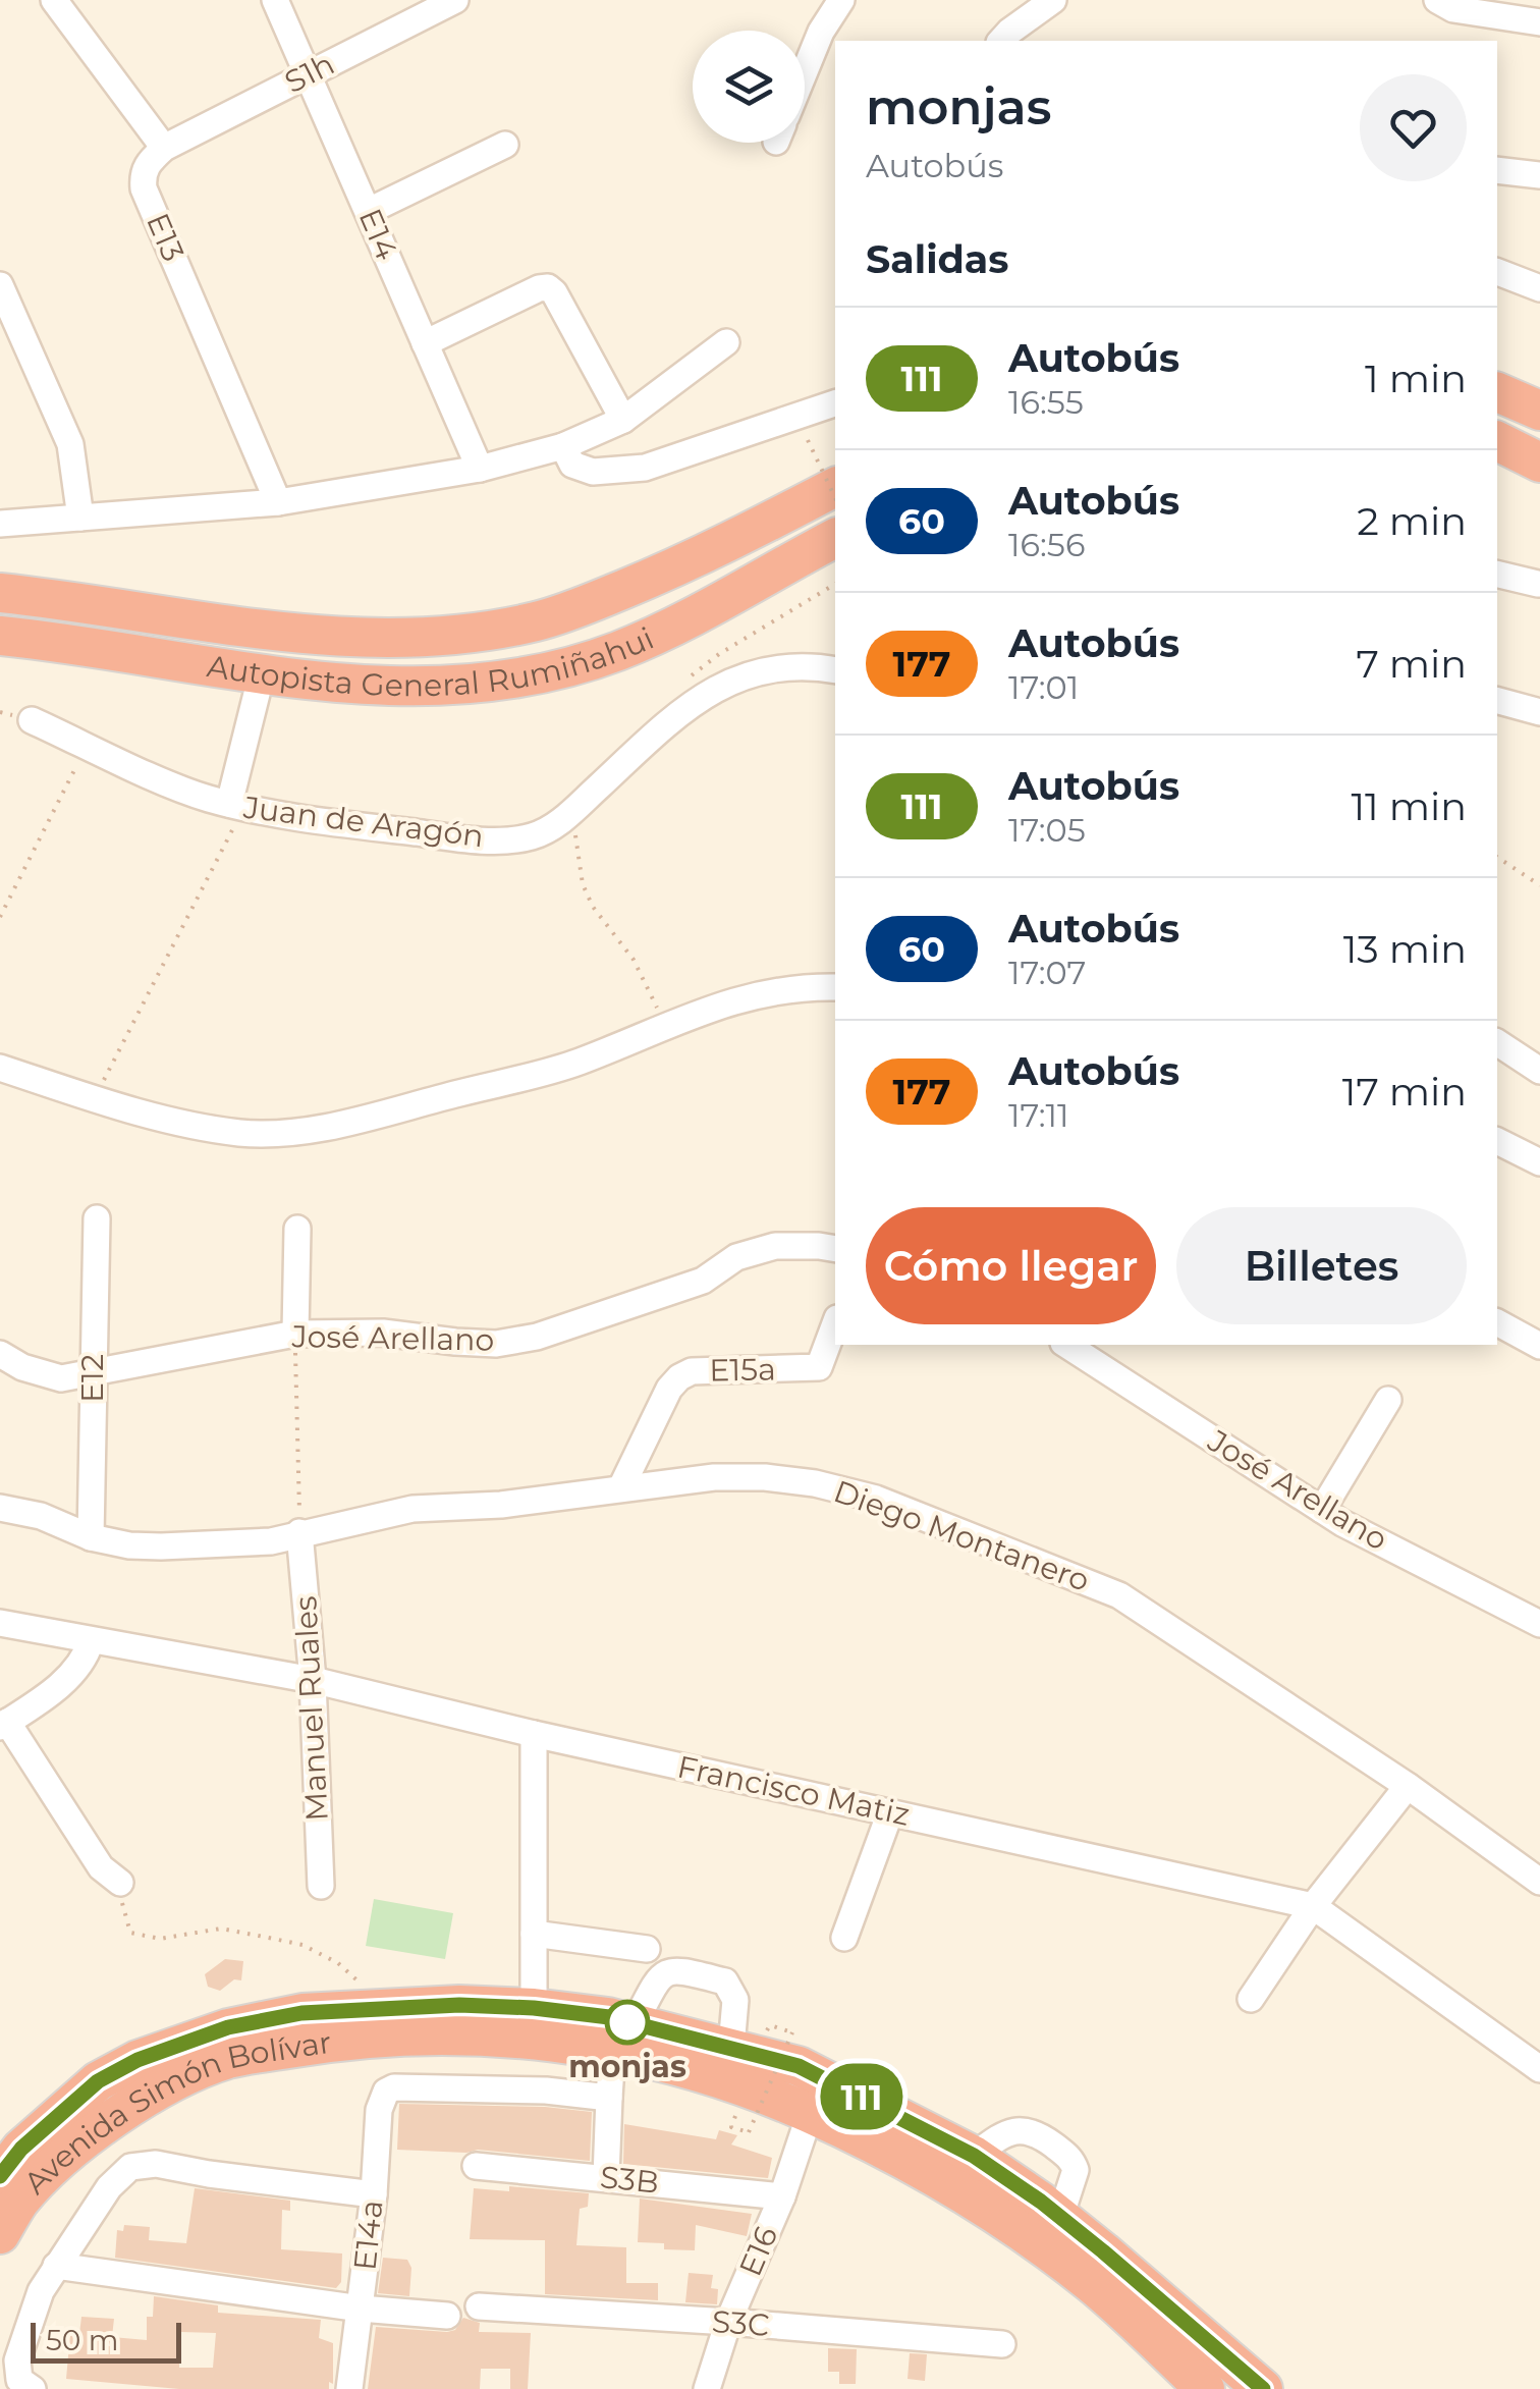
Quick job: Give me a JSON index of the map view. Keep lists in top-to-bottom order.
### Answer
{
  "streets": {
    "highway": ["Autopista General Rumiñahui", "Avenida Simón Bolívar"],
    "street": [
      "S1h",
      "E14",
      "E13",
      "Juan de Aragón",
      "José Arellano",
      "E15a",
      "E12",
      "Diego Montanero",
      "Manuel Ruales",
      "Francisco Matiz",
      "S3B",
      "E14a",
      "E16",
      "S3C"
    ]
  },
  "crossings": [
    ["S1h", "E14"],
    ["S1h", "E13"],
    ["José Arellano", "E12"],
    ["E15a", "Diego Montanero"],
    ["E12", "Diego Montanero"],
    ["Diego Montanero", "Manuel Ruales"],
    ["Manuel Ruales", "Francisco Matiz"],
    ["Avenida Simón Bolívar", "E16"],
    ["S3B", "E16"],
    ["E16", "S3C"]
  ],
  "places": ["monjas"],
  "lines": ["bus line 111"],
  "scale_bar": "50 m",
  "page": {
    "on_map": "111",
    "heading": [
      ["monjas", "Autobús"],
      "Salidas"
    ],
    "list": [
      {
        "mark": "111",
        "name": "Autobús",
        "note": "16:55",
        "value": "1 min"
      },
      {
        "mark": "60",
        "name": "Autobús",
        "note": "16:56",
        "value": "2 min"
      },
      {
        "mark": "177",
        "name": "Autobús",
        "note": "17:01",
        "value": "7 min"
      },
      {
        "mark": "111",
        "name": "Autobús",
        "note": "17:05",
        "value": "11 min"
      },
      {
        "mark": "60",
        "name": "Autobús",
        "note": "17:07",
        "value": "13 min"
      },
      {
        "mark": "177",
        "name": "Autobús",
        "note": "17:11",
        "value": "17 min"
      }
    ],
    "buttons": ["Cómo llegar", "Billetes"],
    "scale": "50 m"
  }
}
